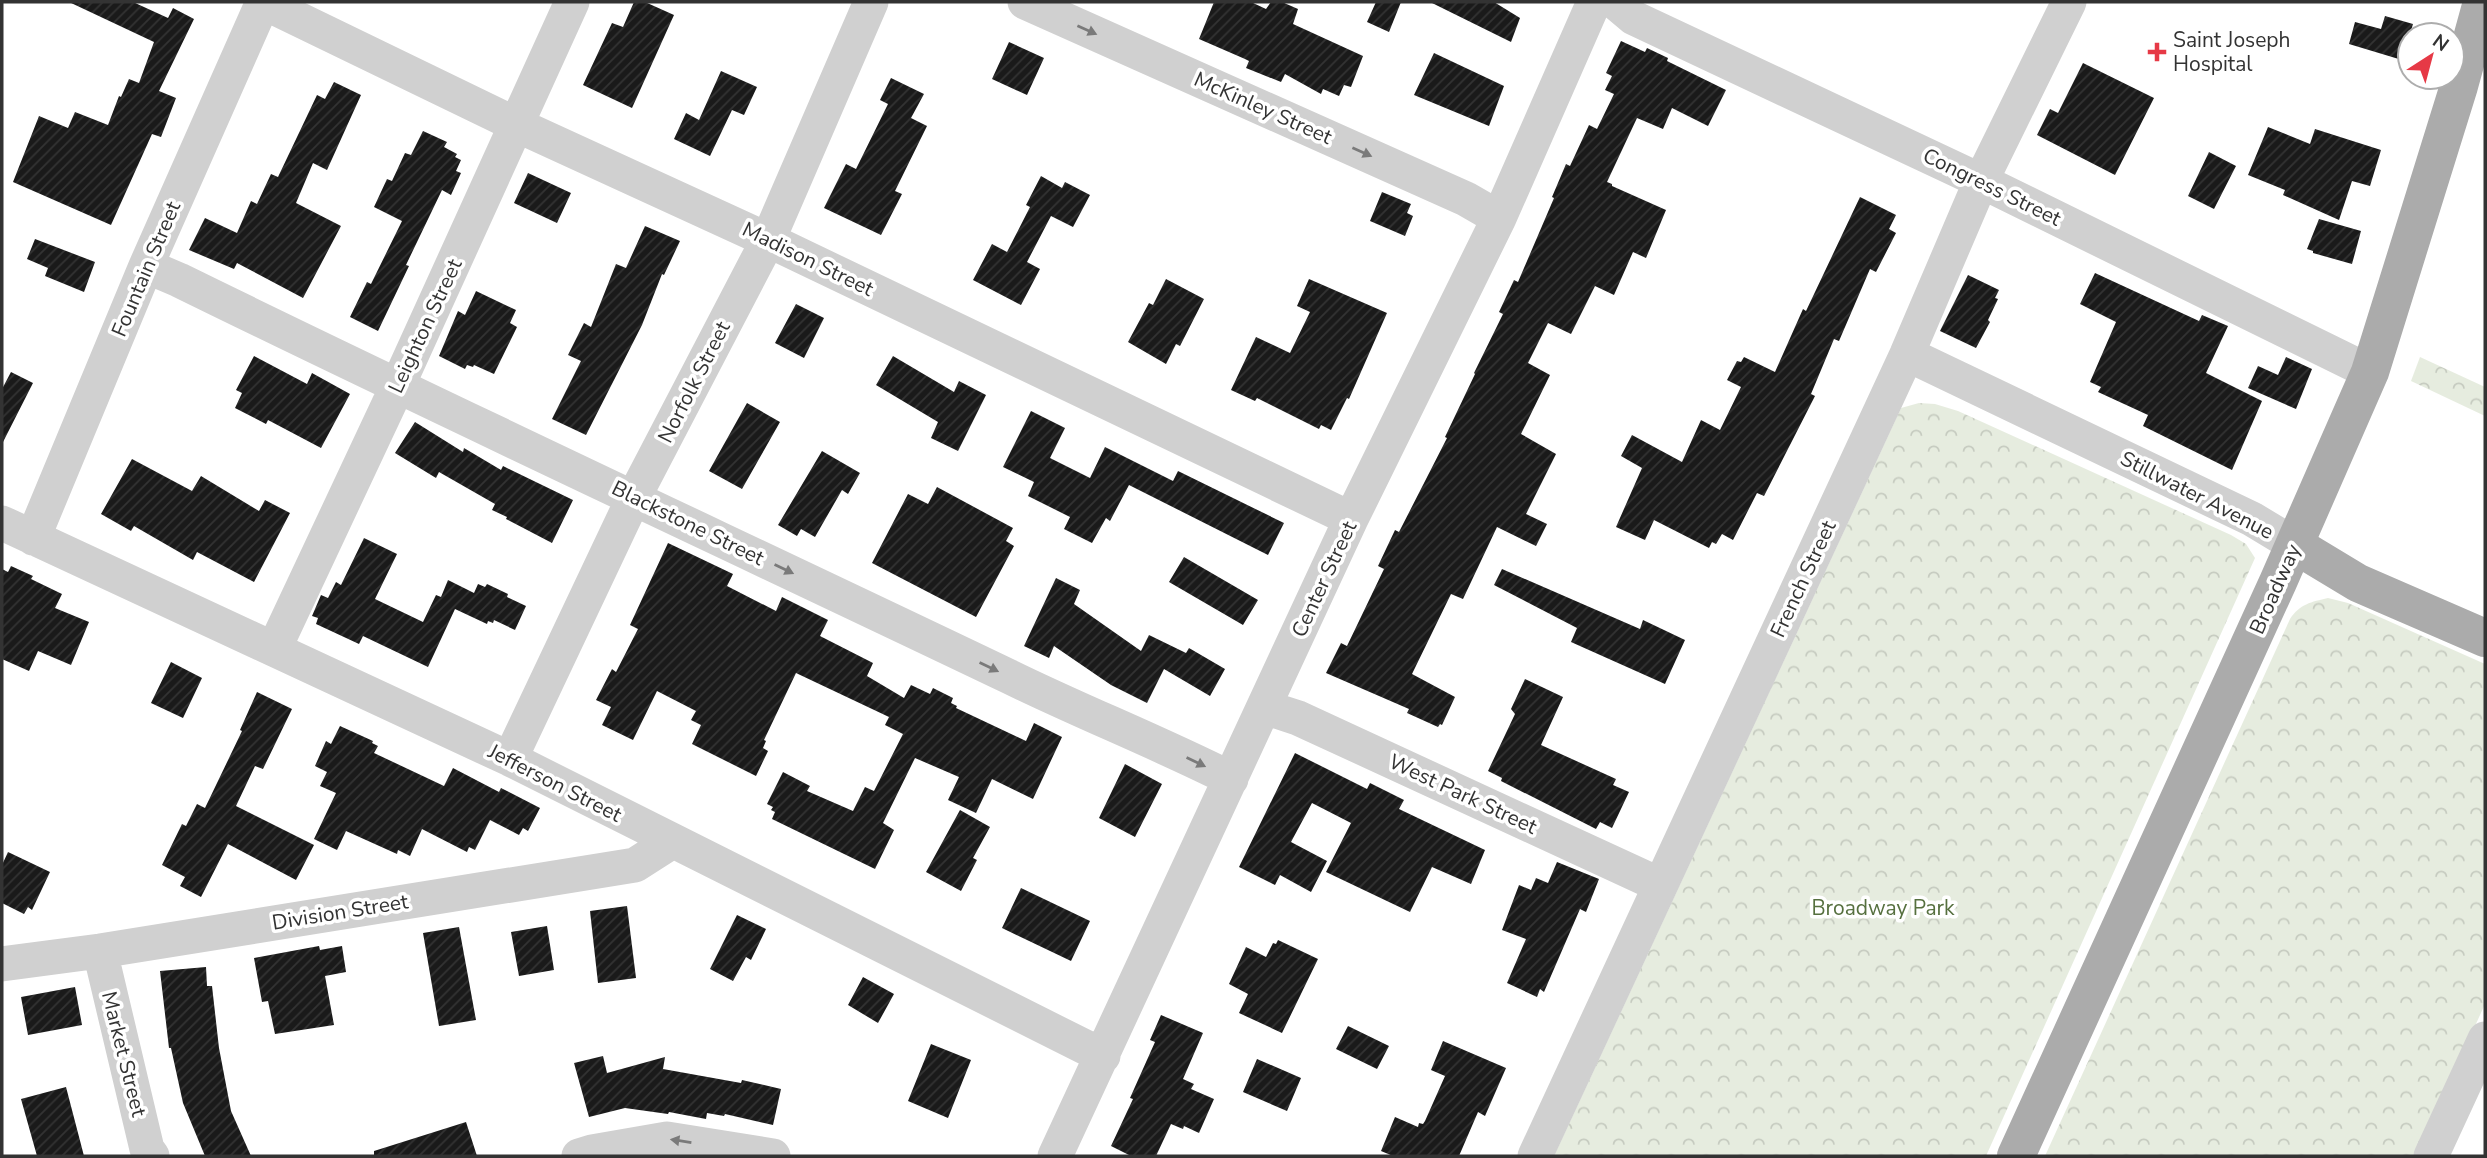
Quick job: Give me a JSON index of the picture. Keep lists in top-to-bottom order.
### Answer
{
  "streets": {
    "main road": ["Stillwater Avenue", "Broadway"],
    "street": [
      "McKinley Street",
      "Congress Street",
      "Madison Street",
      "Fountain Street",
      "Leighton Street",
      "Norfolk Street",
      "Blackstone Street",
      "Center Street",
      "French Street",
      "Jefferson Street",
      "West Park Street",
      "Division Street",
      "Market Street"
    ]
  },
  "crossings": [
    ["McKinley Street", "Center Street"],
    ["Congress Street", "French Street"],
    ["Congress Street", "Broadway"],
    ["Madison Street", "Fountain Street"],
    ["Madison Street", "Leighton Street"],
    ["Madison Street", "Norfolk Street"],
    ["Madison Street", "Center Street"],
    ["Fountain Street", "Blackstone Street"],
    ["Fountain Street", "Jefferson Street"],
    ["Leighton Street", "Blackstone Street"],
    ["Leighton Street", "Jefferson Street"],
    ["Norfolk Street", "Blackstone Street"],
    ["Norfolk Street", "Jefferson Street"],
    ["Stillwater Avenue", "French Street"],
    ["Stillwater Avenue", "Broadway"],
    ["Blackstone Street", "Center Street"],
    ["Center Street", "Jefferson Street"],
    ["Center Street", "West Park Street"],
    ["French Street", "West Park Street"],
    ["Jefferson Street", "Division Street"],
    ["Division Street", "Market Street"]
  ],
  "one_way": ["McKinley Street", "Blackstone Street"],
  "parks": ["Broadway Park"],
  "places": {
    "health": ["Saint Joseph Hospital"]
  },
  "north": "top right"
}
